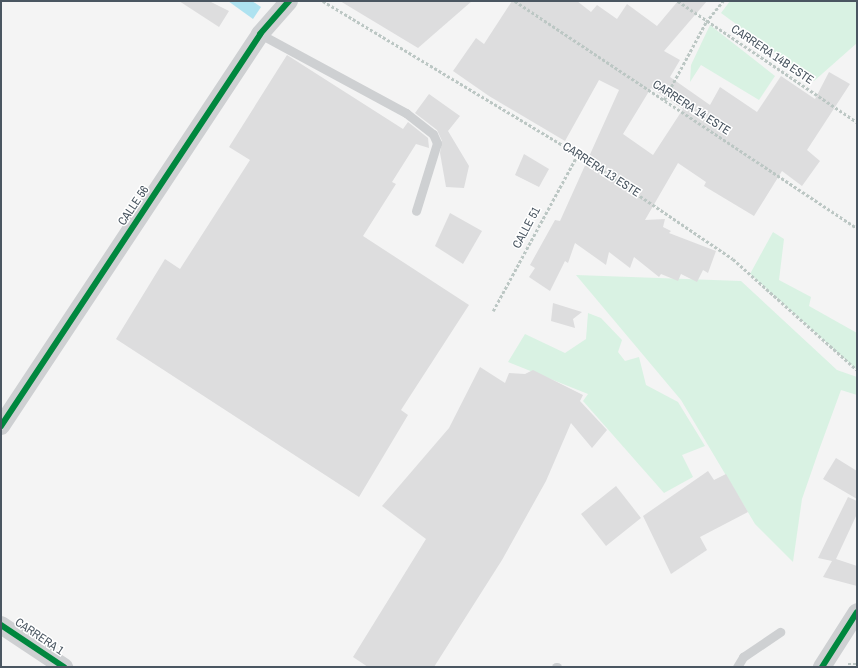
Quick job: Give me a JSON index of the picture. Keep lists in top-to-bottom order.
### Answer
{
  "streets": {
    "street": ["CALLE 56", "CARRERA 1"],
    "path": [
      "CARRERA 14B ESTE",
      "CARRERA 14 ESTE",
      "CARRERA 13 ESTE",
      "CALLE 51"
    ]
  },
  "crossings": [
    ["CARRERA 13 ESTE", "CALLE 51"]
  ]
}
